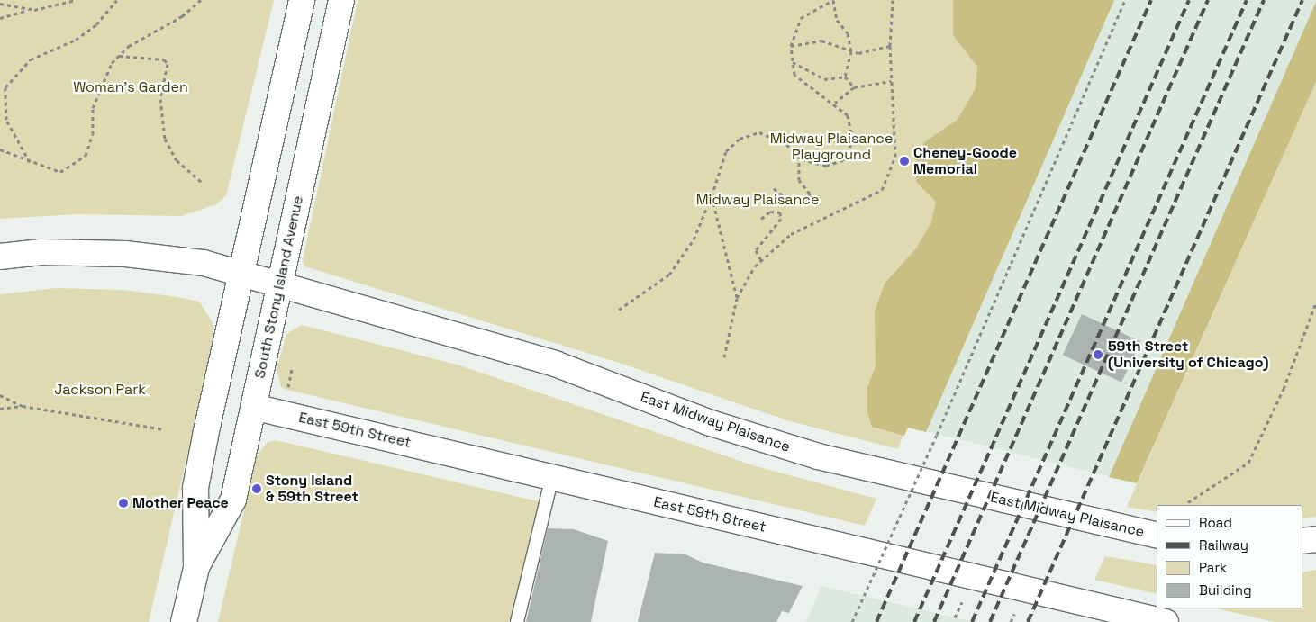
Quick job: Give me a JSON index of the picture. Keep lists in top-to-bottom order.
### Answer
{
  "streets": {
    "street": ["South Stony Island Avenue", "East Midway Plaisance", "East 59th Street"]
  },
  "crossings": [
    ["South Stony Island Avenue", "East Midway Plaisance"],
    ["South Stony Island Avenue", "East 59th Street"]
  ],
  "parks": [
    "Woman's Garden",
    "Midway Plaisance Playground",
    "Midway Plaisance",
    "Jackson Park"
  ],
  "places": [
    "Cheney-Goode Memorial",
    "59th Street (University of Chicago)",
    "Stony Island & 59th Street",
    "Mother Peace"
  ],
  "legend": [
    "Road",
    "Railway",
    "Park",
    "Building"
  ]
}
